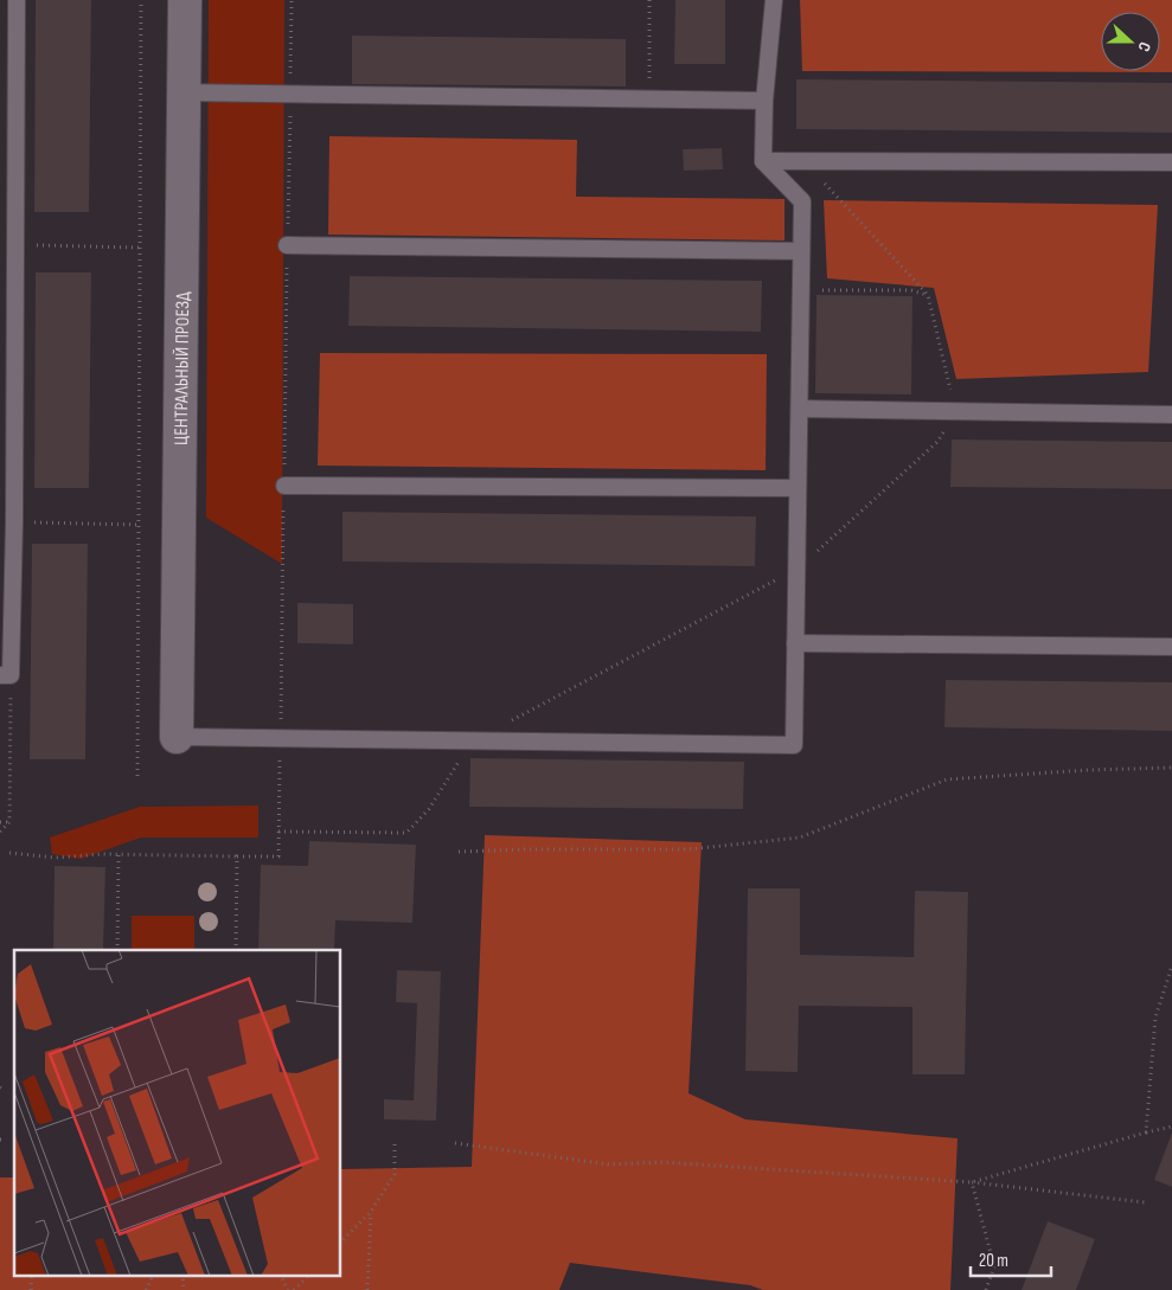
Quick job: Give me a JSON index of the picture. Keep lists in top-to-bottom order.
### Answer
{
  "streets": {
    "street": ["ЦЕНТРАЛЬНЫЙ ПРОЕЗД"]
  },
  "scale_bar": "20 m",
  "north": "right"
}
